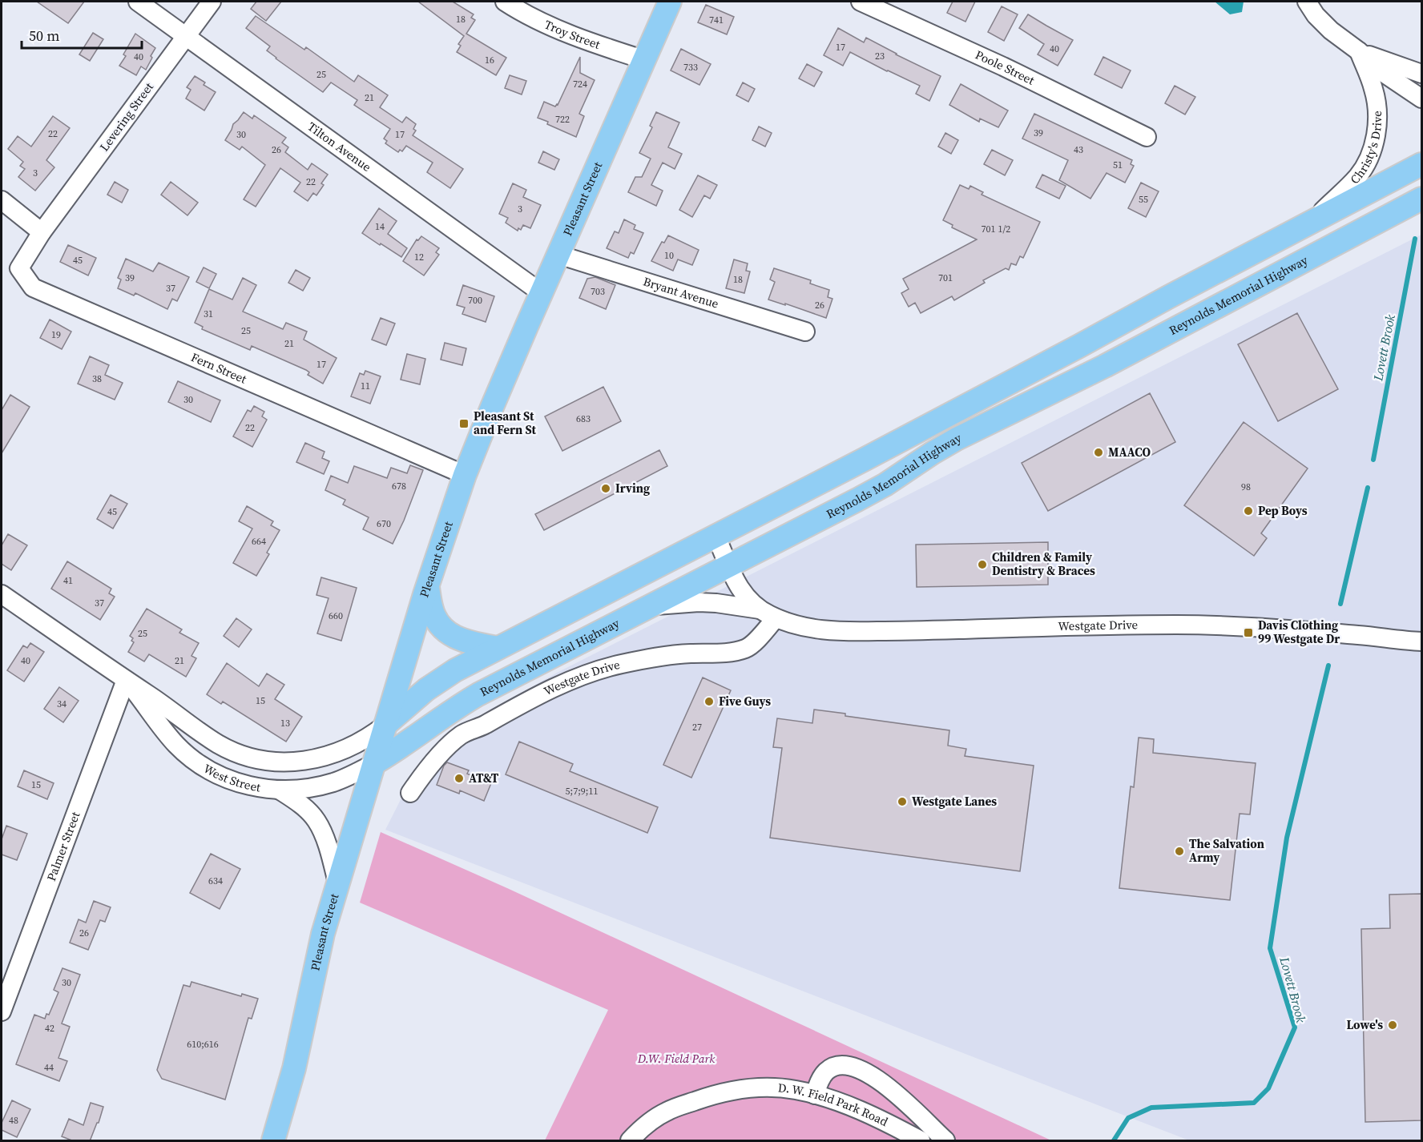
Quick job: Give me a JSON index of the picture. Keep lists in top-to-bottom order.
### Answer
{
  "streets": {
    "main road": ["Pleasant Street", "Reynolds Memorial Highway"],
    "street": [
      "Troy Street",
      "Poole Street",
      "Levering Street",
      "Christy's Drive",
      "Tilton Avenue",
      "Bryant Avenue",
      "Fern Street",
      "Westgate Drive",
      "West Street",
      "Palmer Street",
      "D. W. Field Park Road"
    ]
  },
  "crossings": [
    ["Troy Street", "Pleasant Street"],
    ["Levering Street", "Tilton Avenue"],
    ["Levering Street", "Fern Street"],
    ["Tilton Avenue", "Pleasant Street"],
    ["Pleasant Street", "Bryant Avenue"],
    ["Pleasant Street", "Reynolds Memorial Highway"],
    ["Pleasant Street", "Fern Street"],
    ["Pleasant Street", "West Street"],
    ["Reynolds Memorial Highway", "Westgate Drive"],
    ["Reynolds Memorial Highway", "West Street"],
    ["West Street", "Palmer Street"]
  ],
  "water": ["Lovett Brook"],
  "parks": ["D.W. Field Park"],
  "places": {
    "transit": ["Pleasant St and Fern St", "Davis Clothing 99 Westgate Dr"],
    "other": [
      "MAACO",
      "Irving",
      "Pep Boys",
      "Children & Family Dentistry & Braces",
      "Five Guys",
      "AT&T",
      "Westgate Lanes",
      "The Salvation Army",
      "Lowe's"
    ]
  },
  "house_numbers": [
    "18",
    "741",
    "17",
    "40",
    "23",
    "40",
    "16",
    "733",
    "25",
    "724",
    "21",
    "722",
    "39",
    "22",
    "30",
    "17",
    "26",
    "43",
    "51",
    "3",
    "22",
    "55",
    "3",
    "14",
    "701 1/2",
    "10",
    "12",
    "45",
    "39",
    "701",
    "18",
    "37",
    "703",
    "700",
    "26",
    "31",
    "25",
    "19",
    "21",
    "17",
    "38",
    "11",
    "30",
    "683",
    "22",
    "678",
    "98",
    "45",
    "670",
    "664",
    "41",
    "37",
    "660",
    "25",
    "40",
    "21",
    "15",
    "34",
    "13",
    "27",
    "15",
    "5;7;9;11",
    "634",
    "26",
    "30",
    "42",
    "610;616",
    "44",
    "48"
  ],
  "scale_bar": "50 m"
}
